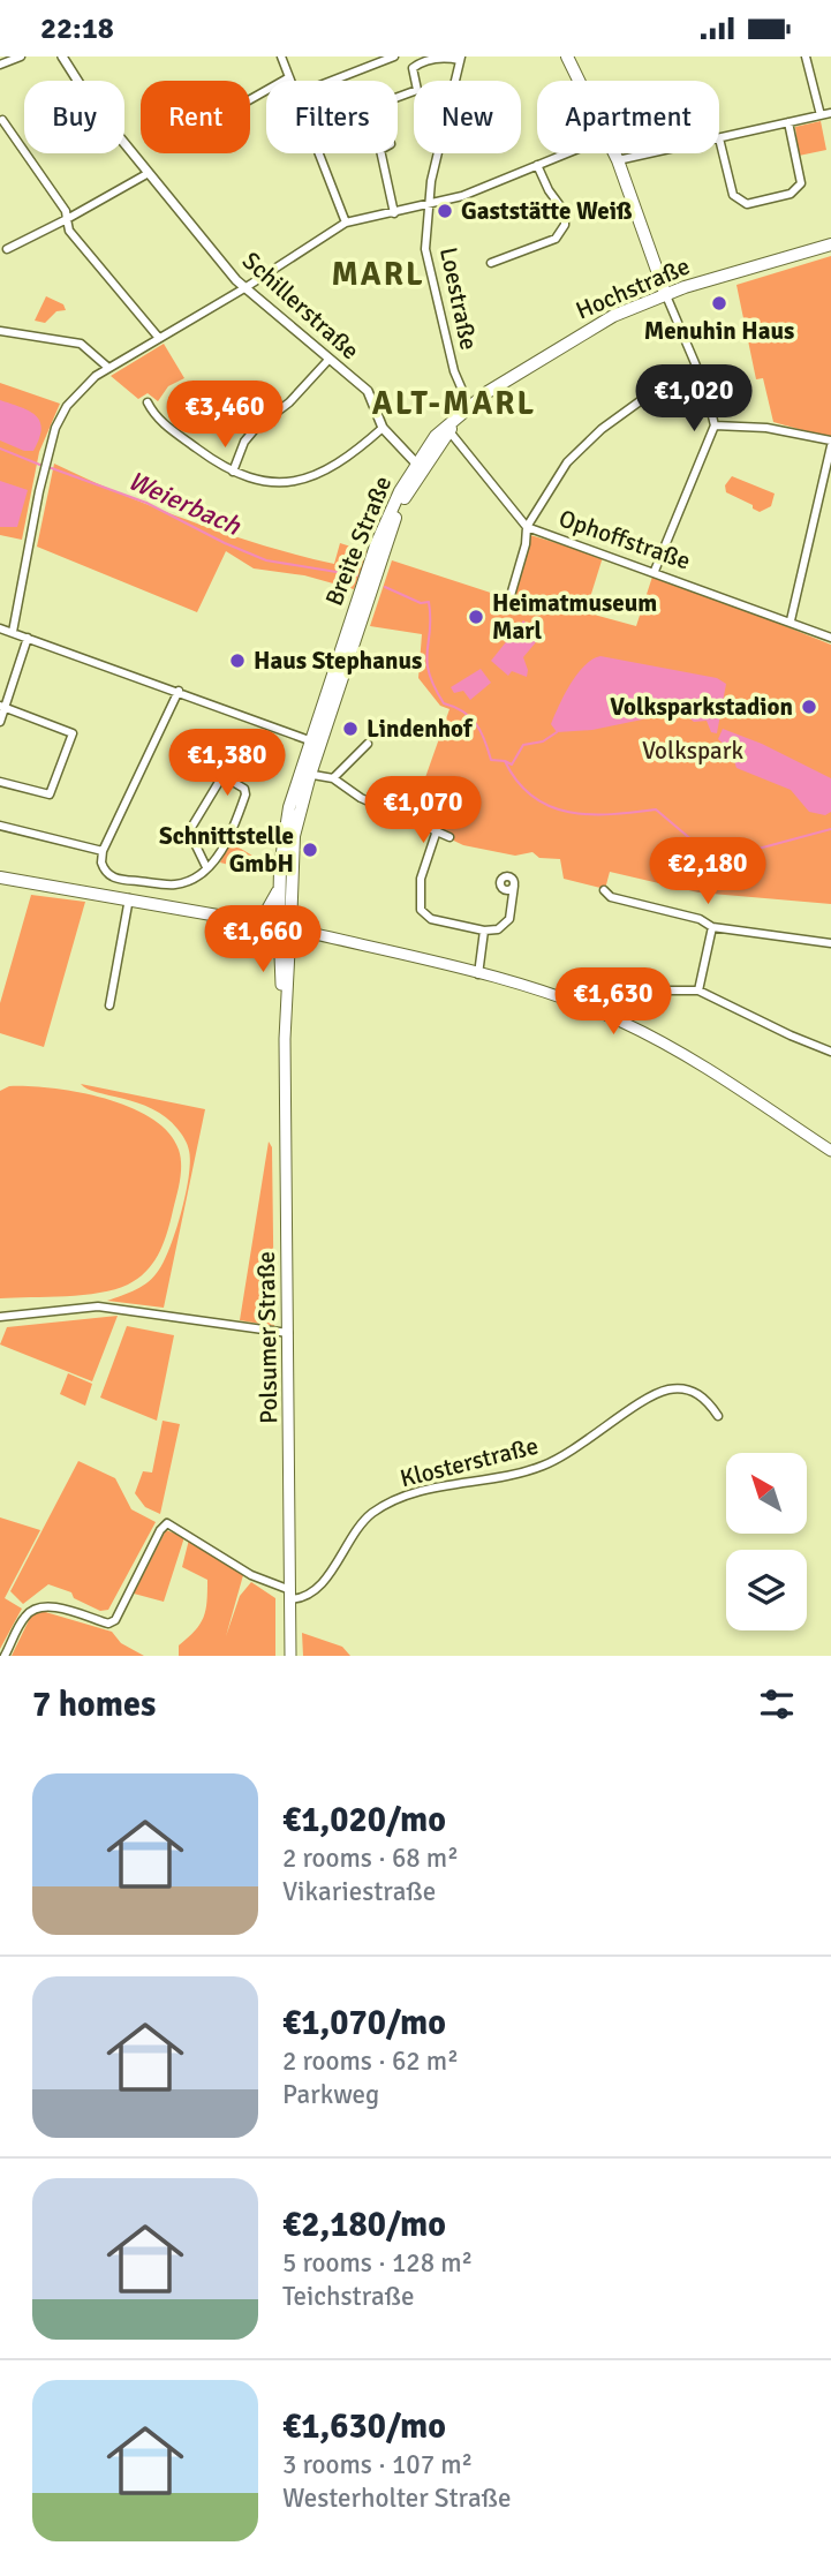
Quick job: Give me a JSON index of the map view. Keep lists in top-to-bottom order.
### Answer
{
  "streets": {
    "main road": ["Hochstraße", "Breite Straße", "Polsumer Straße"],
    "street": [
      "Loestraße",
      "Schillerstraße",
      "Ophoffstraße",
      "Klosterstraße"
    ]
  },
  "crossings": [
    ["Hochstraße", "Loestraße"],
    ["Hochstraße", "Breite Straße"],
    ["Loestraße", "Breite Straße"],
    ["Schillerstraße", "Breite Straße"],
    ["Ophoffstraße", "Breite Straße"],
    ["Breite Straße", "Polsumer Straße"],
    ["Polsumer Straße", "Klosterstraße"]
  ],
  "districts": ["MARL", "ALT-MARL"],
  "water": ["Weierbach"],
  "parks": ["Volkspark"],
  "places": [
    "Gaststätte Weiß",
    "Menuhin Haus",
    "Heimatmuseum Marl",
    "Haus Stephanus",
    "Volksparkstadion",
    "Lindenhof",
    "Schnittstelle GmbH"
  ],
  "north": "top left",
  "page": {
    "status": "22:18",
    "chip": [
      "Buy",
      "Rent",
      "Filters",
      "New",
      "Apartment"
    ],
    "price": [
      "€1,020",
      "€3,460",
      "€1,380",
      "€1,070",
      "€2,180",
      "€1,660",
      "€1,630"
    ],
    "heading": "7 homes",
    "list": [
      {
        "name": "€1,020/mo",
        "note": "2 rooms · 68 m² · Vikariestraße"
      },
      {
        "name": "€1,070/mo",
        "note": "2 rooms · 62 m² · Parkweg"
      },
      {
        "name": "€2,180/mo",
        "note": "5 rooms · 128 m² · Teichstraße"
      },
      {
        "name": "€1,630/mo",
        "note": "3 rooms · 107 m² · Westerholter Straße"
      }
    ]
  }
}
